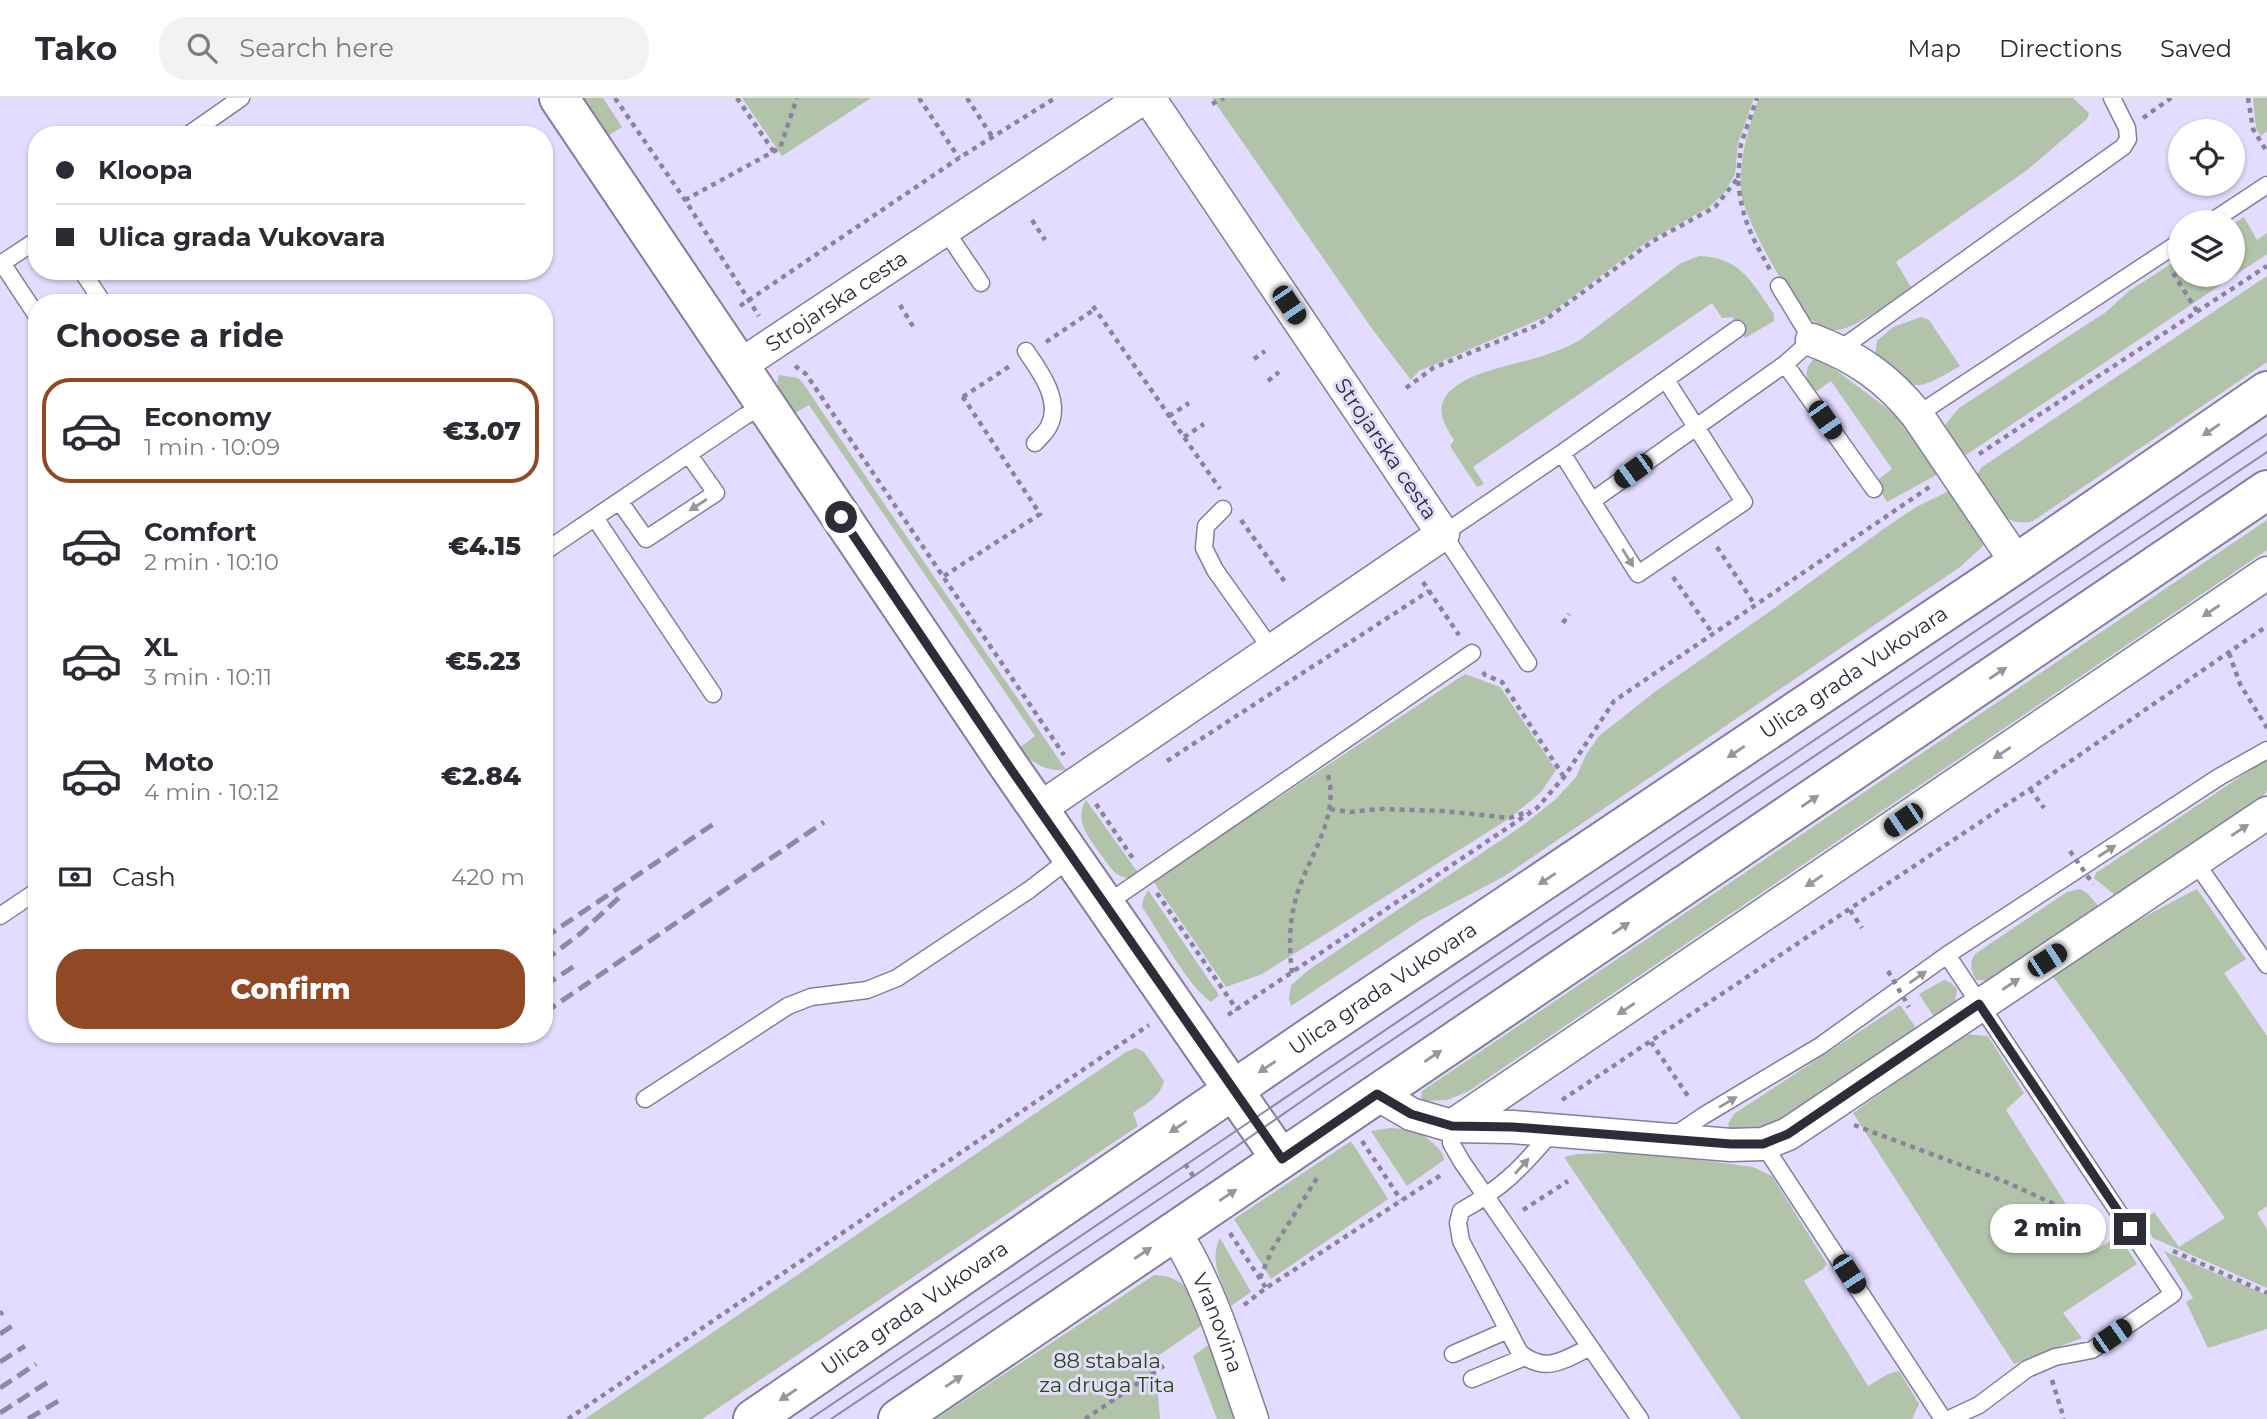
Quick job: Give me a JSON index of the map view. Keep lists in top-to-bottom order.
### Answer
{
  "streets": {
    "main road": ["Ulica grada Vukovara"],
    "street": ["Strojarska cesta", "Vranovina"]
  },
  "parks": ["88 stabala za druga Tita"],
  "page": {
    "header": "Tako",
    "search": "Search here",
    "nav": ["Map", "Directions", "Saved"],
    "banner": ["Kloopa", "Ulica grada Vukovara"],
    "heading": "Choose a ride",
    "list": [
      {
        "name": "Economy",
        "note": "1 min · 10:09",
        "value": "€3.07"
      },
      {
        "name": "Comfort",
        "note": "2 min · 10:10",
        "value": "€4.15"
      },
      {
        "name": "XL",
        "note": "3 min · 10:11",
        "value": "€5.23"
      },
      {
        "name": "Moto",
        "note": "4 min · 10:12",
        "value": "€2.84"
      }
    ],
    "pay": ["Cash", "420 m"],
    "buttons": "Confirm",
    "bubble": "2 min"
  }
}
